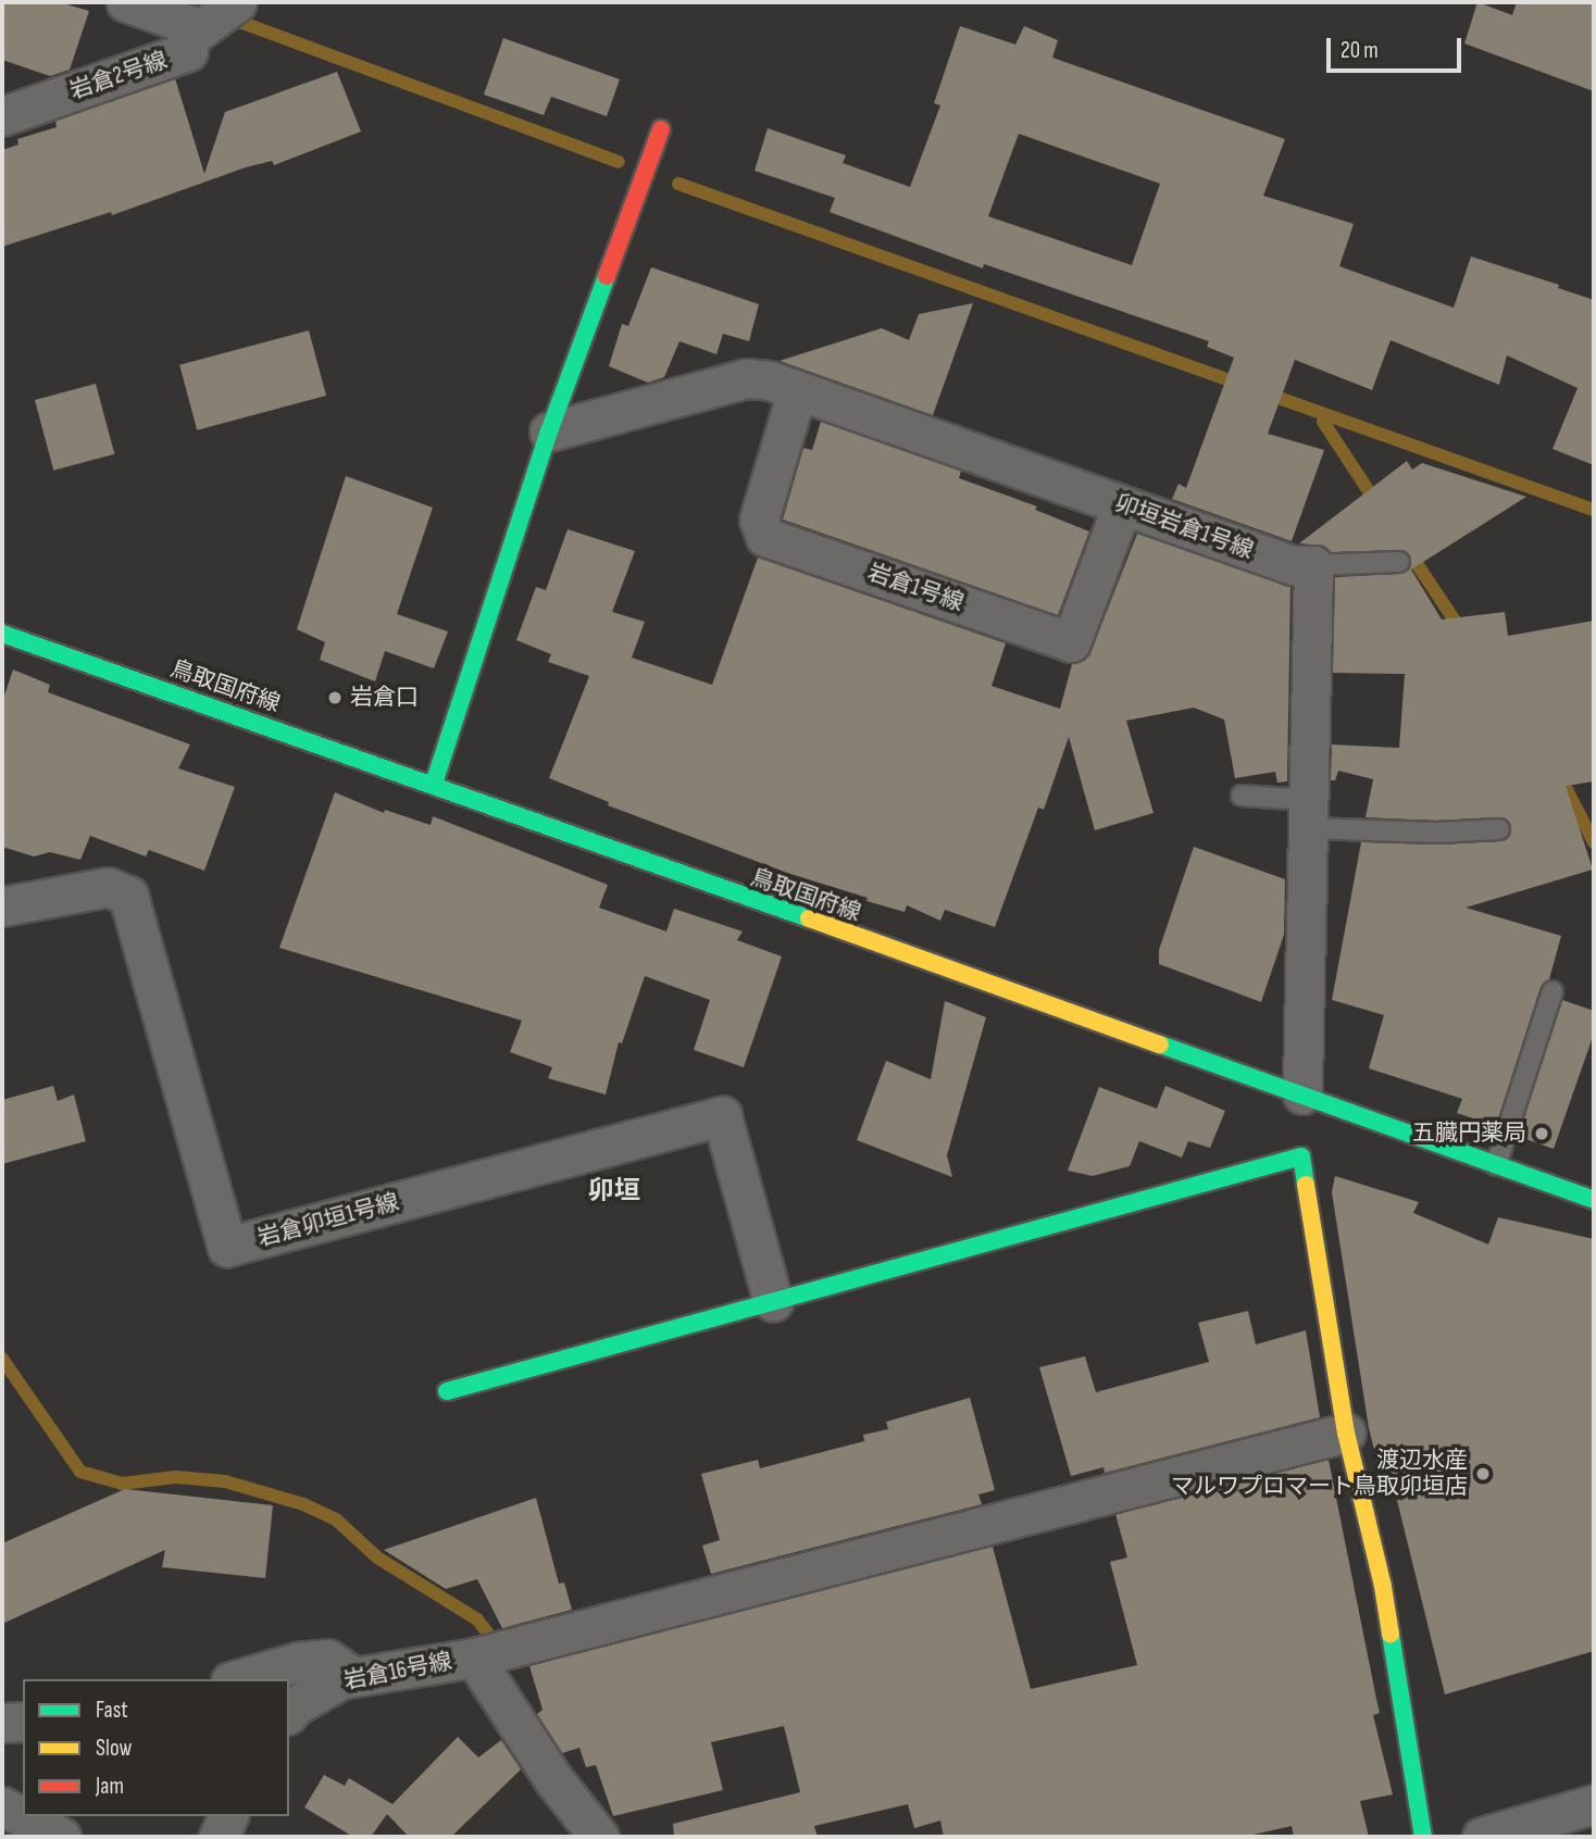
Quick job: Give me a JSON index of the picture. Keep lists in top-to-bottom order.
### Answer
{
  "streets": {
    "street": [
      "岩倉2号線",
      "卯垣岩倉1号線",
      "岩倉1号線",
      "鳥取国府線",
      "岩倉卯垣1号線",
      "岩倉16号線"
    ]
  },
  "crossings": [
    ["卯垣岩倉1号線", "岩倉1号線"]
  ],
  "districts": ["卯垣"],
  "places": ["岩倉口", "五臓円薬局", "渡辺水産 マルワプロマート鳥取卯垣店"],
  "legend": ["Fast", "Slow", "Jam"],
  "scale_bar": "20 m"
}
